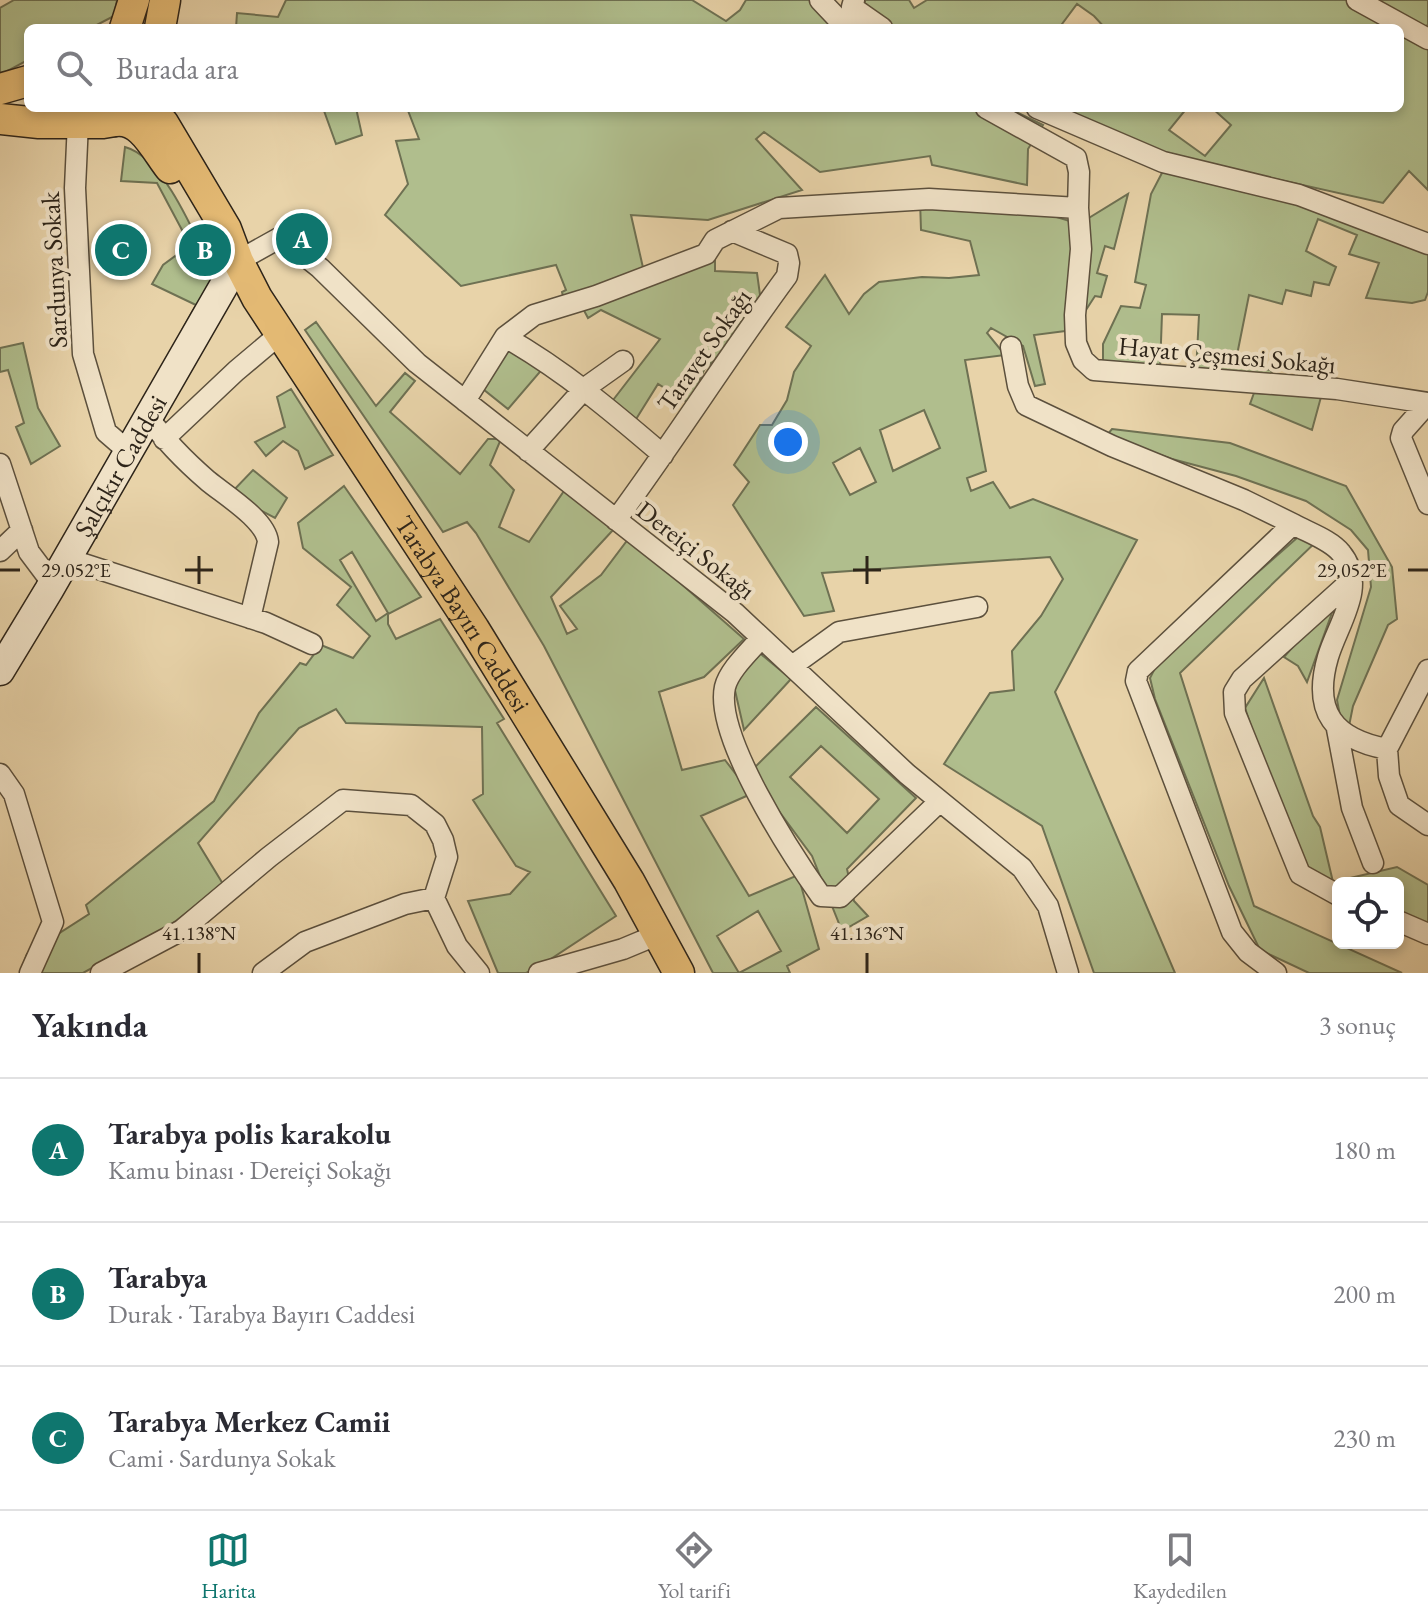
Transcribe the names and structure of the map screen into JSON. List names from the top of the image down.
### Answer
{
  "streets": {
    "main road": ["Şalçıkır Caddesi", "Tarabya Bayırı Caddesi"],
    "street": [
      "Sardunya Sokak",
      "Taravet Sokağı",
      "Hayat Çeşmesi Sokağı",
      "Dereiçi Sokağı"
    ]
  },
  "crossings": [
    ["Sardunya Sokak", "Şalçıkır Caddesi"],
    ["Sardunya Sokak", "Tarabya Bayırı Caddesi"],
    ["Taravet Sokağı", "Dereiçi Sokağı"],
    ["Şalçıkır Caddesi", "Dereiçi Sokağı"],
    ["Şalçıkır Caddesi", "Tarabya Bayırı Caddesi"],
    ["Dereiçi Sokağı", "Tarabya Bayırı Caddesi"]
  ],
  "page": {
    "search": "Burada ara",
    "pins": ["A", "B", "C"],
    "heading": ["Yakında", "3 sonuç"],
    "list": [
      {
        "mark": "A",
        "name": "Tarabya polis karakolu",
        "note": "Kamu binası · Dereiçi Sokağı",
        "value": "180 m"
      },
      {
        "mark": "B",
        "name": "Tarabya",
        "note": "Durak · Tarabya Bayırı Caddesi",
        "value": "200 m"
      },
      {
        "mark": "C",
        "name": "Tarabya Merkez Camii",
        "note": "Cami · Sardunya Sokak",
        "value": "230 m"
      }
    ],
    "nav": ["Harita", "Yol tarifi", "Kaydedilen"]
  },
  "coordinates": ["29.052°E", "41.138°N", "41.136°N"]
}
